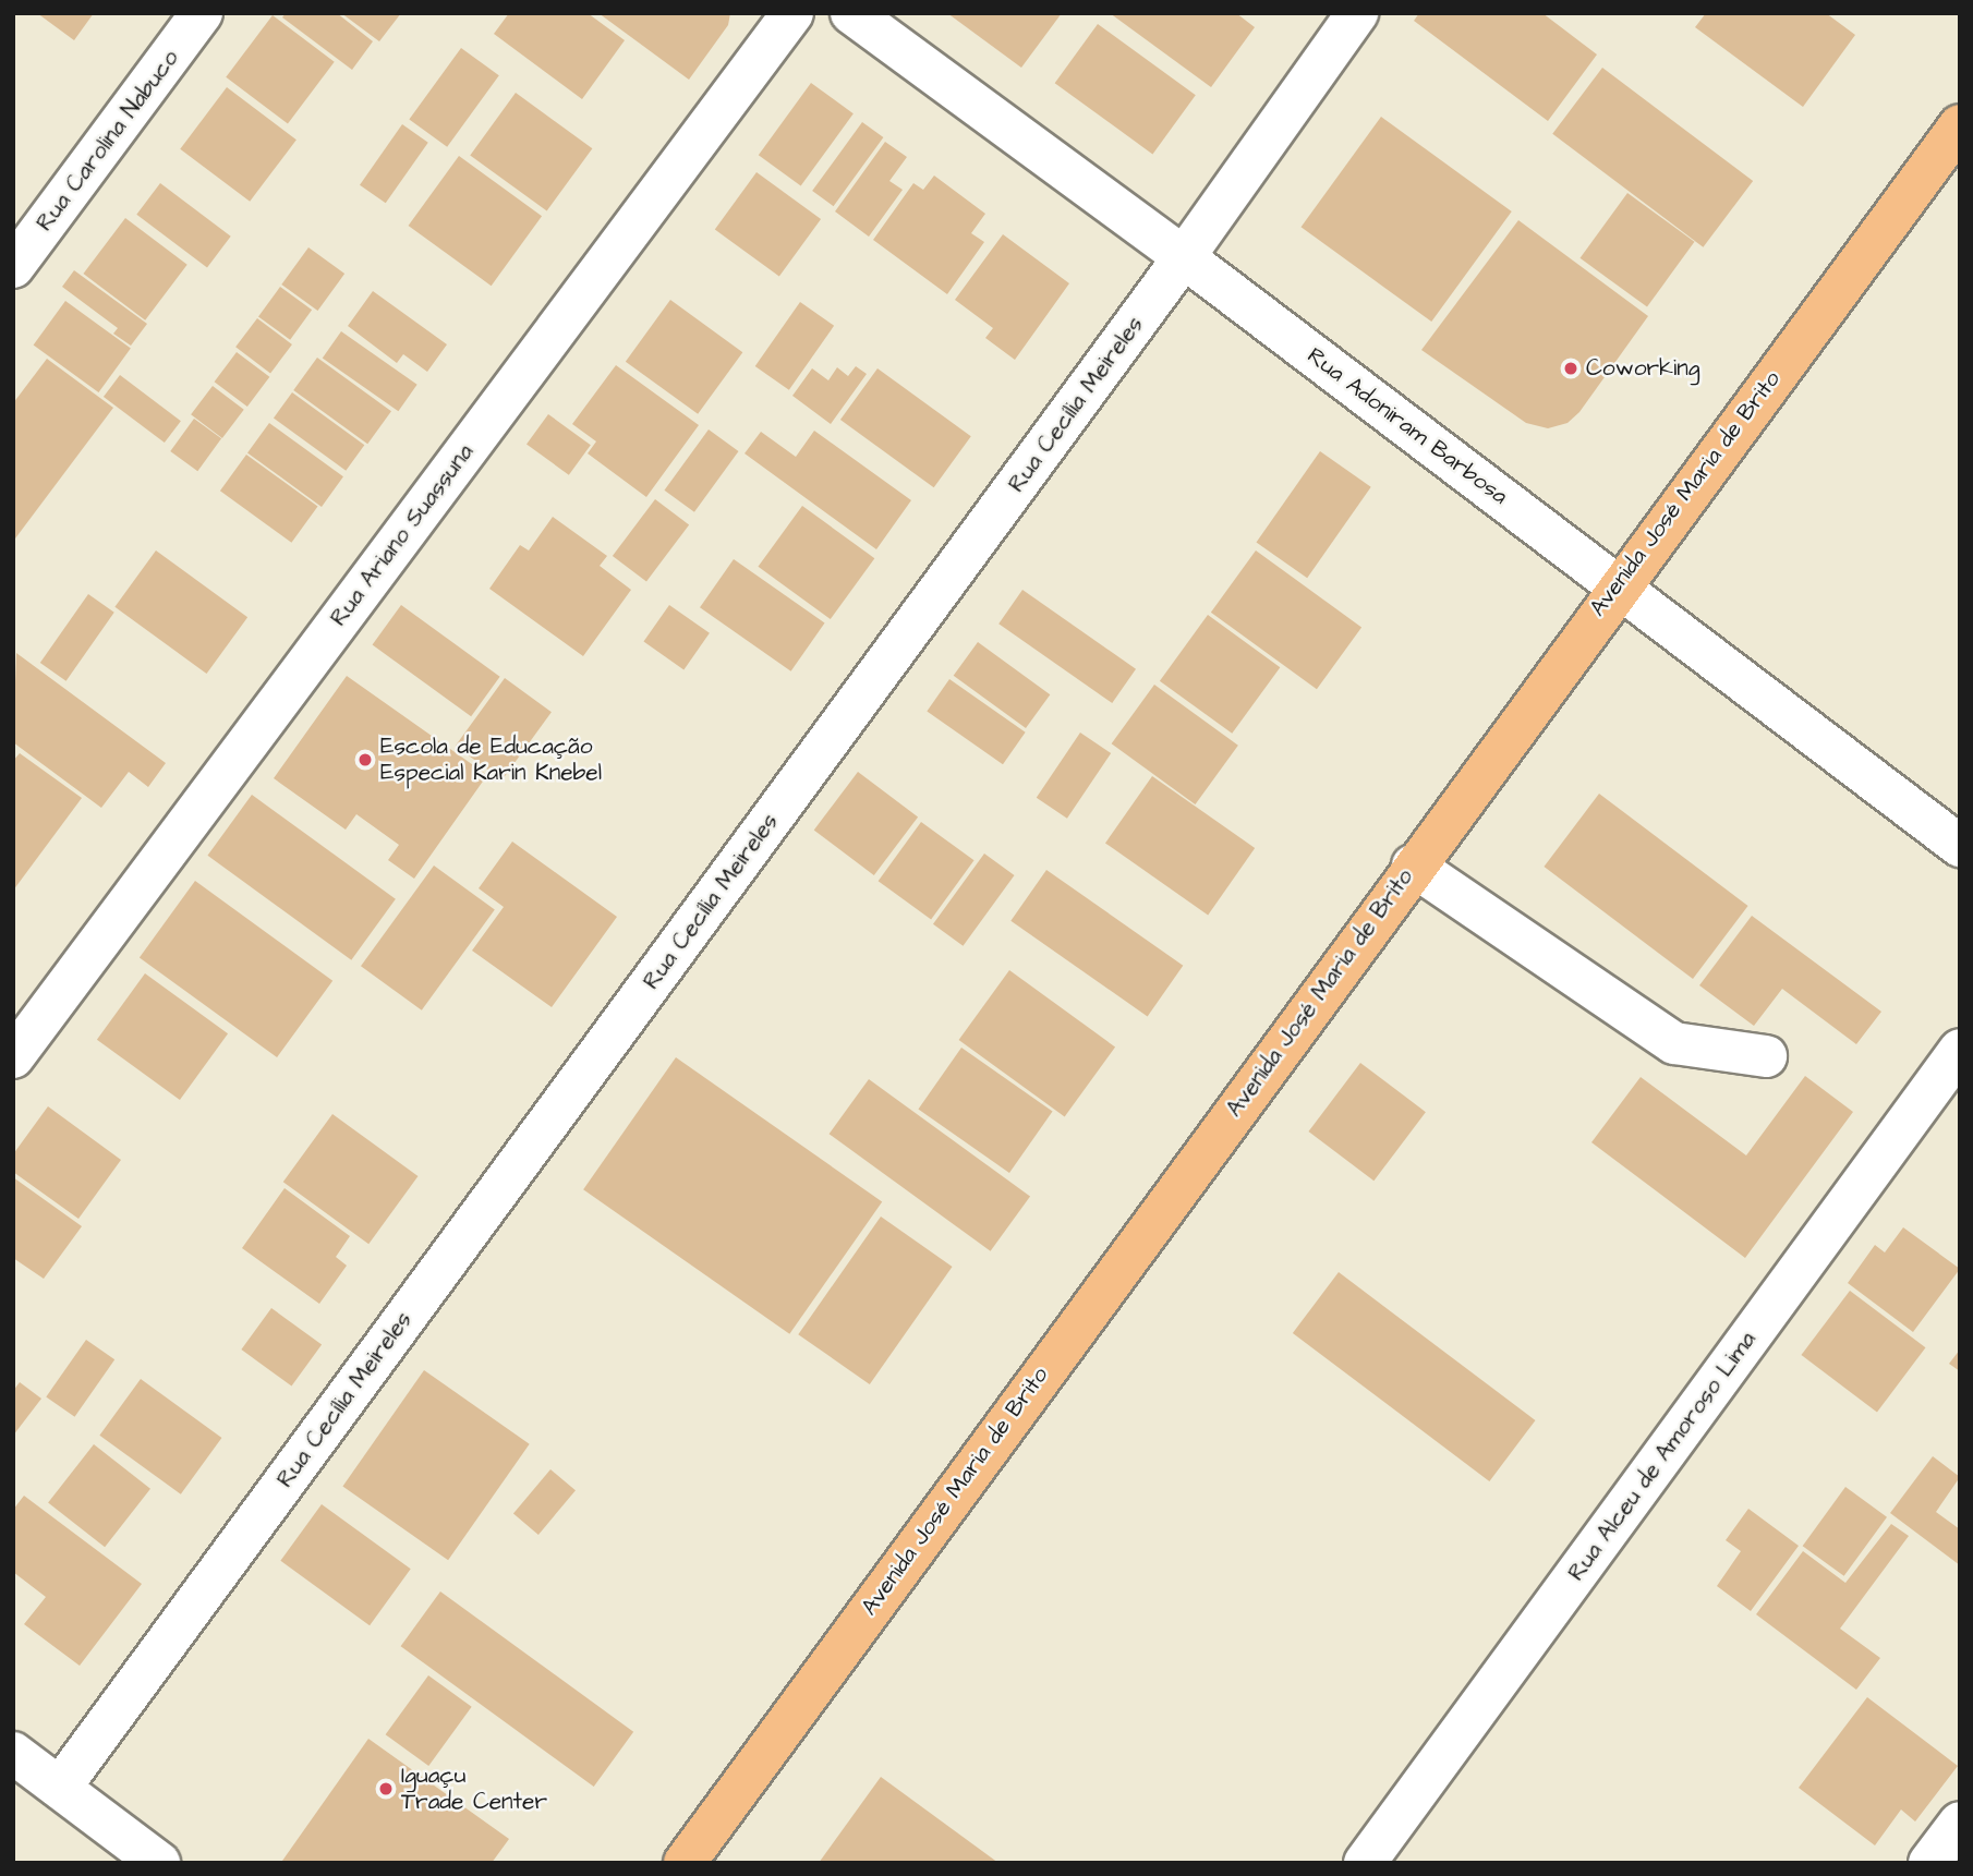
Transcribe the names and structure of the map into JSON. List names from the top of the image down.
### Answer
{
  "streets": {
    "main road": ["Avenida José Maria de Brito"],
    "street": [
      "Rua Carolina Nabuco",
      "Rua Cecília Meireles",
      "Rua Adoniram Barbosa",
      "Rua Ariano Suassuna",
      "Rua Alceu de Amoroso Lima"
    ]
  },
  "crossings": [
    ["Rua Cecília Meireles", "Rua Adoniram Barbosa"],
    ["Rua Adoniram Barbosa", "Avenida José Maria de Brito"]
  ],
  "places": ["Coworking", "Escola de Educação Especial Karin Knebel", "Iguaçu Trade Center"]
}
